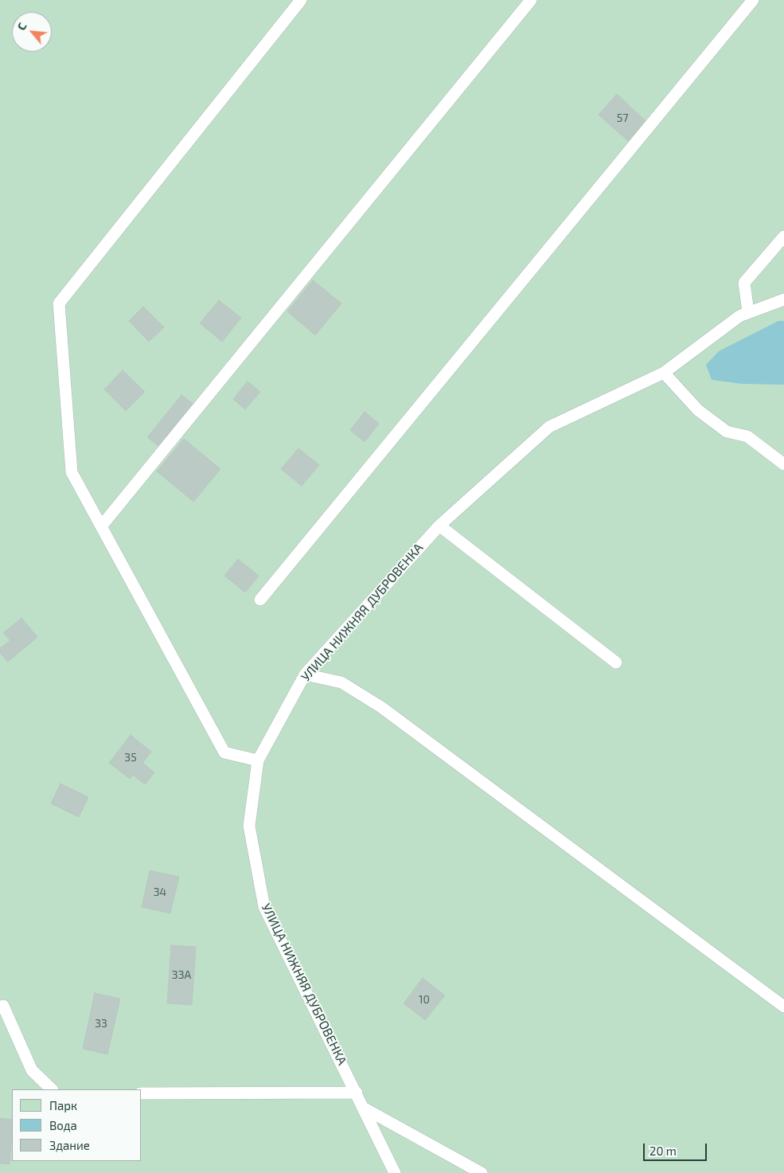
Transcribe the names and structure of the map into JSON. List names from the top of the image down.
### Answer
{
  "streets": {
    "lane": ["УЛИЦА НИЖНЯЯ ДУБРОВЕНКА"]
  },
  "house_numbers": [
    "57",
    "35",
    "34",
    "33А",
    "10",
    "33"
  ],
  "legend": ["Парк", "Вода", "Здание"],
  "scale_bar": "20 m",
  "north": "top left"
}
